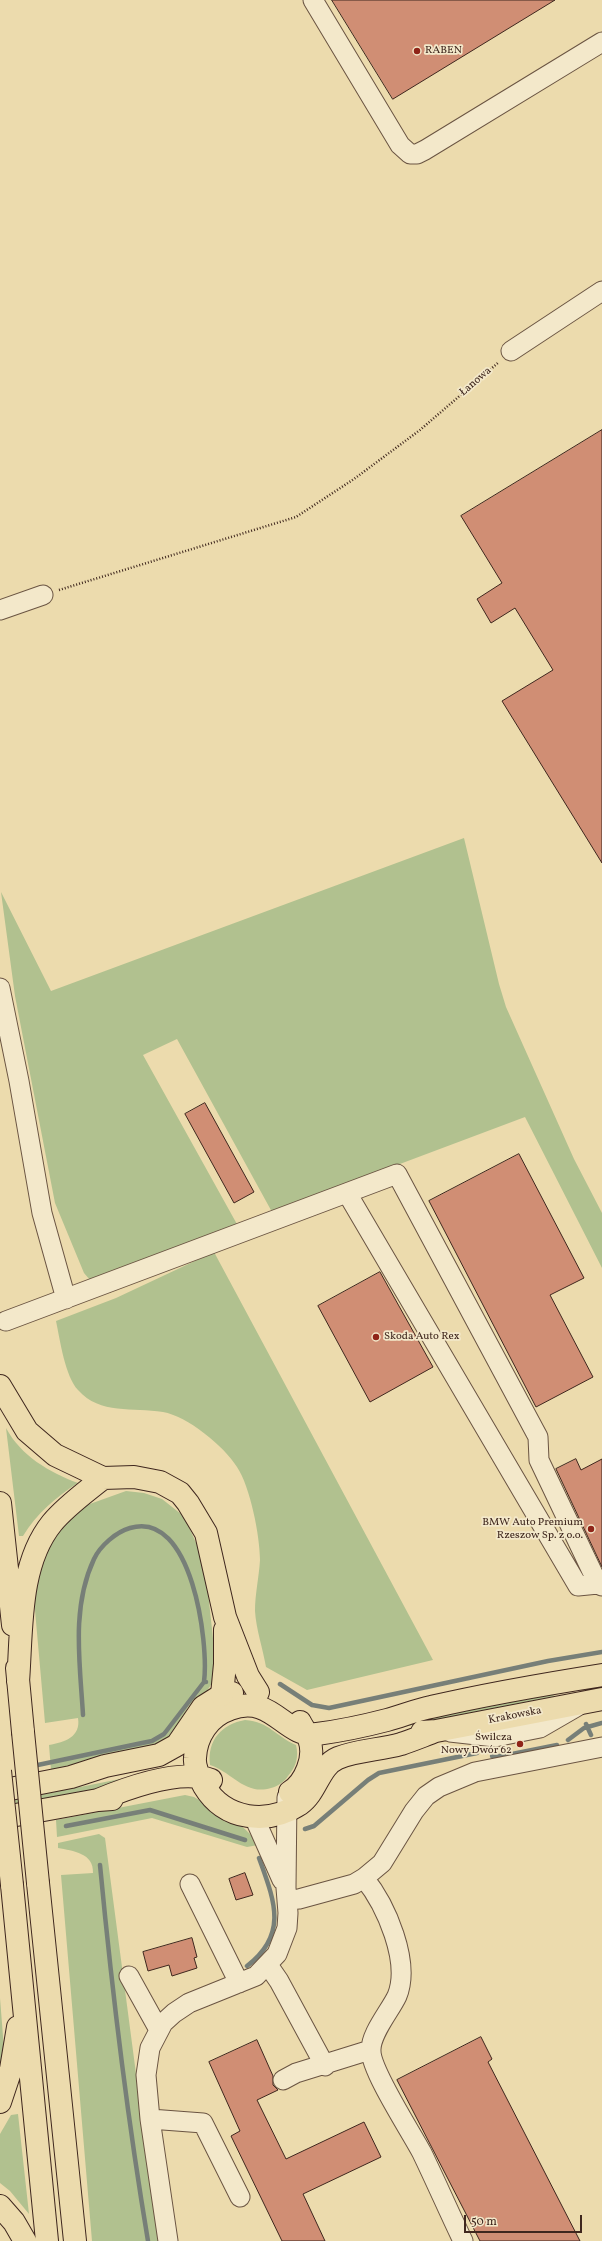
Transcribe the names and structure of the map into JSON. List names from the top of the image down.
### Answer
{
  "streets": {
    "main road": ["Krakowska"],
    "path": ["Łanowa"]
  },
  "places": [
    "RABEN",
    "Skoda Auto Rex",
    "BMW Auto Premium Rzeszow Sp. z o.o.",
    "Świlcza Nowy Dwór 62"
  ],
  "scale_bar": "50 m"
}
